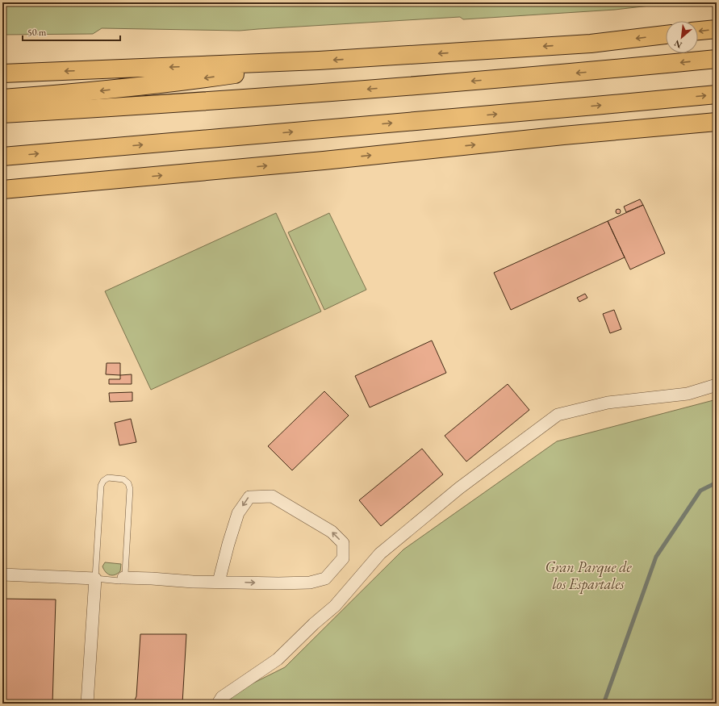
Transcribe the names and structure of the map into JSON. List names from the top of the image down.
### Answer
{
  "parks": ["Gran Parque de los Espartales"],
  "scale_bar": "50 m",
  "north": "bottom left"
}
